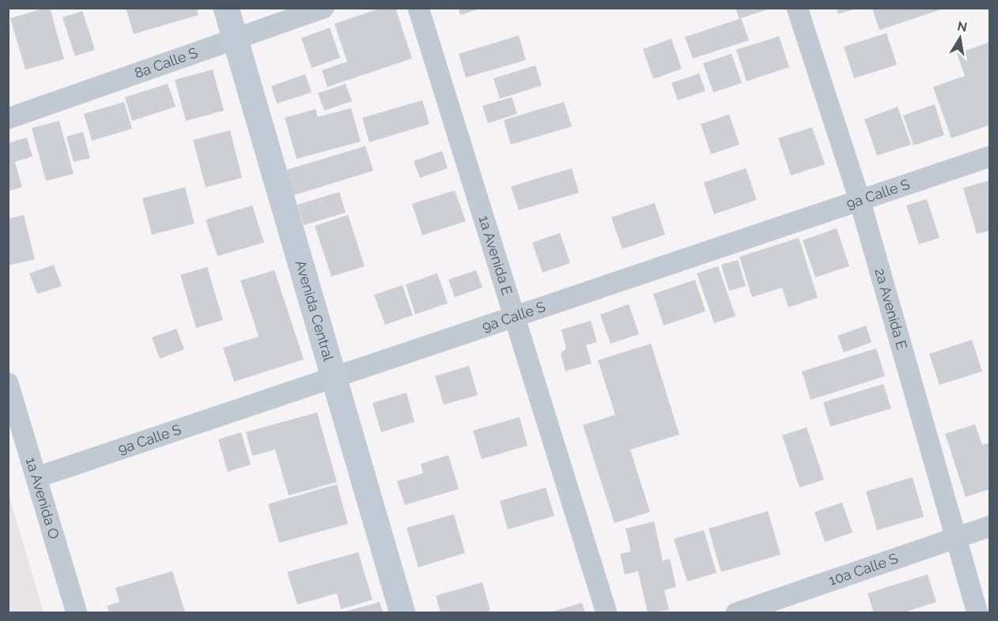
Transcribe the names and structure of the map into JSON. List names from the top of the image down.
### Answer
{
  "streets": {
    "street": [
      "8a Calle S",
      "9a Calle S",
      "1a Avenida E",
      "2a Avenida E",
      "Avenida Central",
      "1a Avenida O",
      "10a Calle S"
    ]
  },
  "crossings": [
    ["8a Calle S", "Avenida Central"],
    ["9a Calle S", "1a Avenida E"],
    ["9a Calle S", "2a Avenida E"],
    ["9a Calle S", "Avenida Central"],
    ["9a Calle S", "1a Avenida O"],
    ["2a Avenida E", "10a Calle S"]
  ],
  "north": "top"
}
